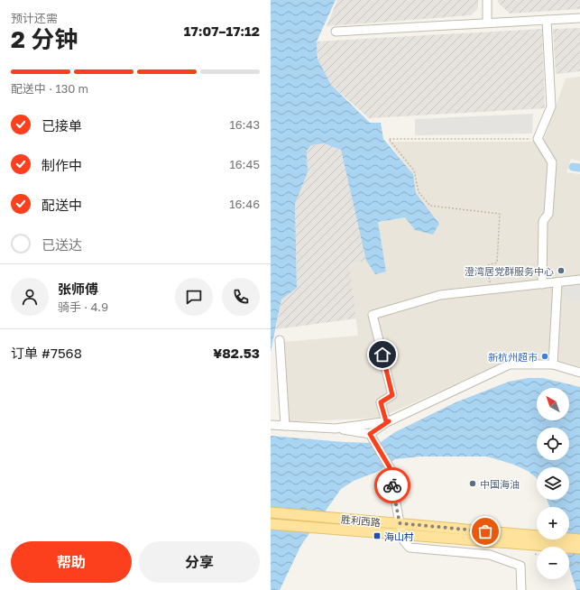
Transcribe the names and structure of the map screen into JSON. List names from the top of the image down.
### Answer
{
  "streets": {
    "main road": ["胜利西路"]
  },
  "places": {
    "other": ["澄湾居党群服务中心", "新杭州超市", "中国海油"],
    "transit": ["海山村"]
  },
  "north": "top left",
  "page": {
    "heading": ["2 分钟", "预计还需", "17:07–17:12"],
    "panel": [
      "张师傅",
      "骑手 · 4.9",
      "订单 #7568",
      "¥82.53"
    ],
    "bar": "配送中 · 130 m",
    "list": [
      ["已接单", "16:43"],
      ["制作中", "16:45"],
      ["配送中", "16:46"],
      "已送达"
    ],
    "map_buttons": ["+", "−"],
    "buttons": ["帮助", "分享"]
  }
}
